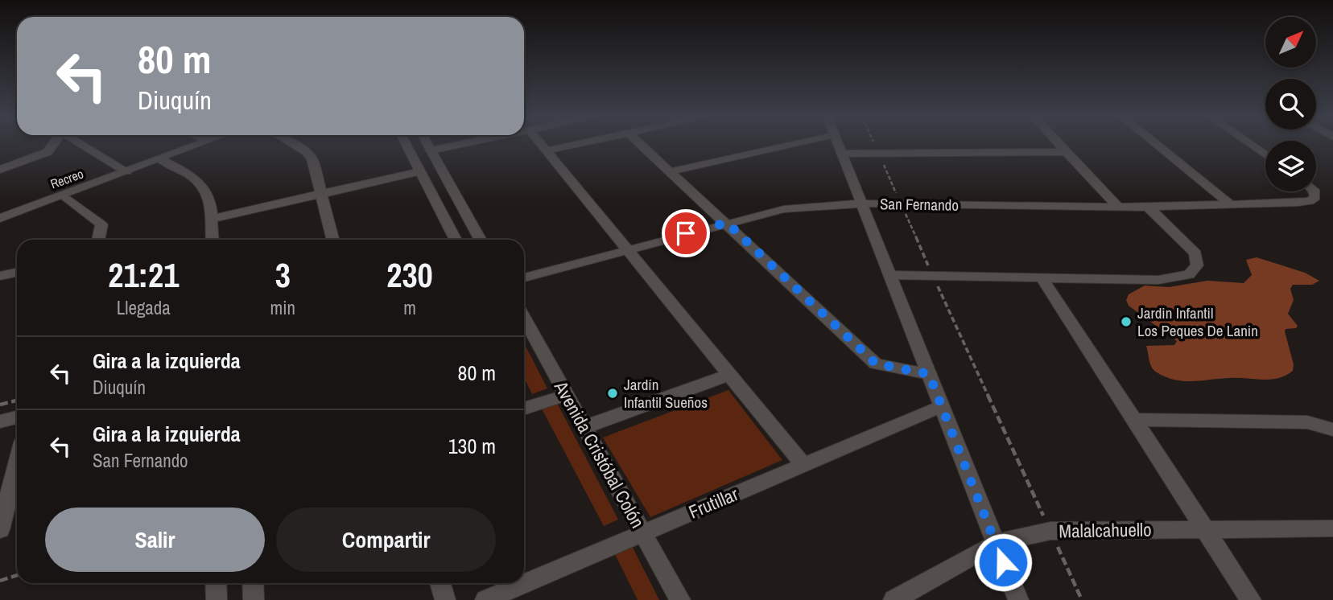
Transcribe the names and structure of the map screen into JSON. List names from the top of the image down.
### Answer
{
  "streets": {
    "street": [
      "Recreo",
      "San Fernando",
      "Avenida Cristóbal Colón",
      "Frutillar",
      "Malalcahuello"
    ]
  },
  "crossings": [
    ["Avenida Cristóbal Colón", "Frutillar"]
  ],
  "places": ["Jardin Infantil Los Peques De Lanin", "Jardín Infantil Sueños"],
  "north": "top right",
  "page": {
    "turn": ["80 m", "Diuquín"],
    "eta": [
      "21:21",
      "Llegada",
      "3",
      "min",
      "230",
      "m"
    ],
    "list": [
      {
        "name": "Gira a la izquierda",
        "note": "Diuquín",
        "value": "80 m"
      },
      {
        "name": "Gira a la izquierda",
        "note": "San Fernando",
        "value": "130 m"
      }
    ],
    "buttons": ["Salir", "Compartir"]
  }
}
